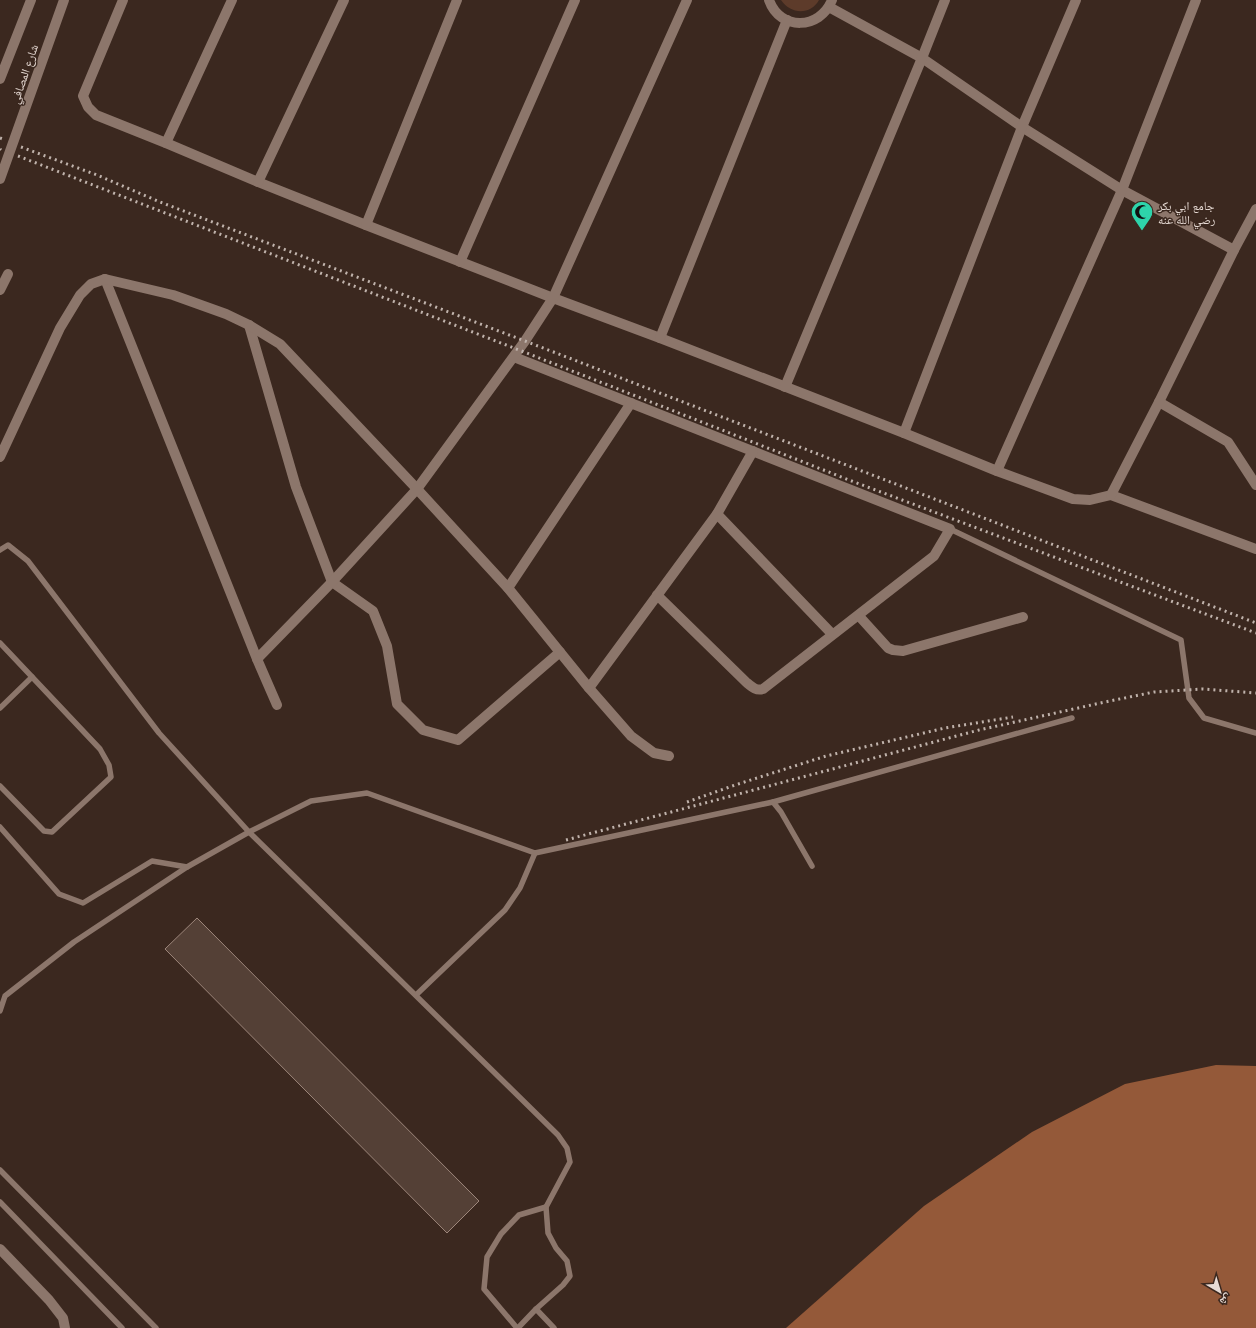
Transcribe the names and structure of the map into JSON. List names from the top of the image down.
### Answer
{
  "streets": {
    "street": ["شارع المصافي"]
  },
  "places": {
    "mosque": ["جامع ابي بكر رضي الله عنه"]
  },
  "north": "bottom right"
}
